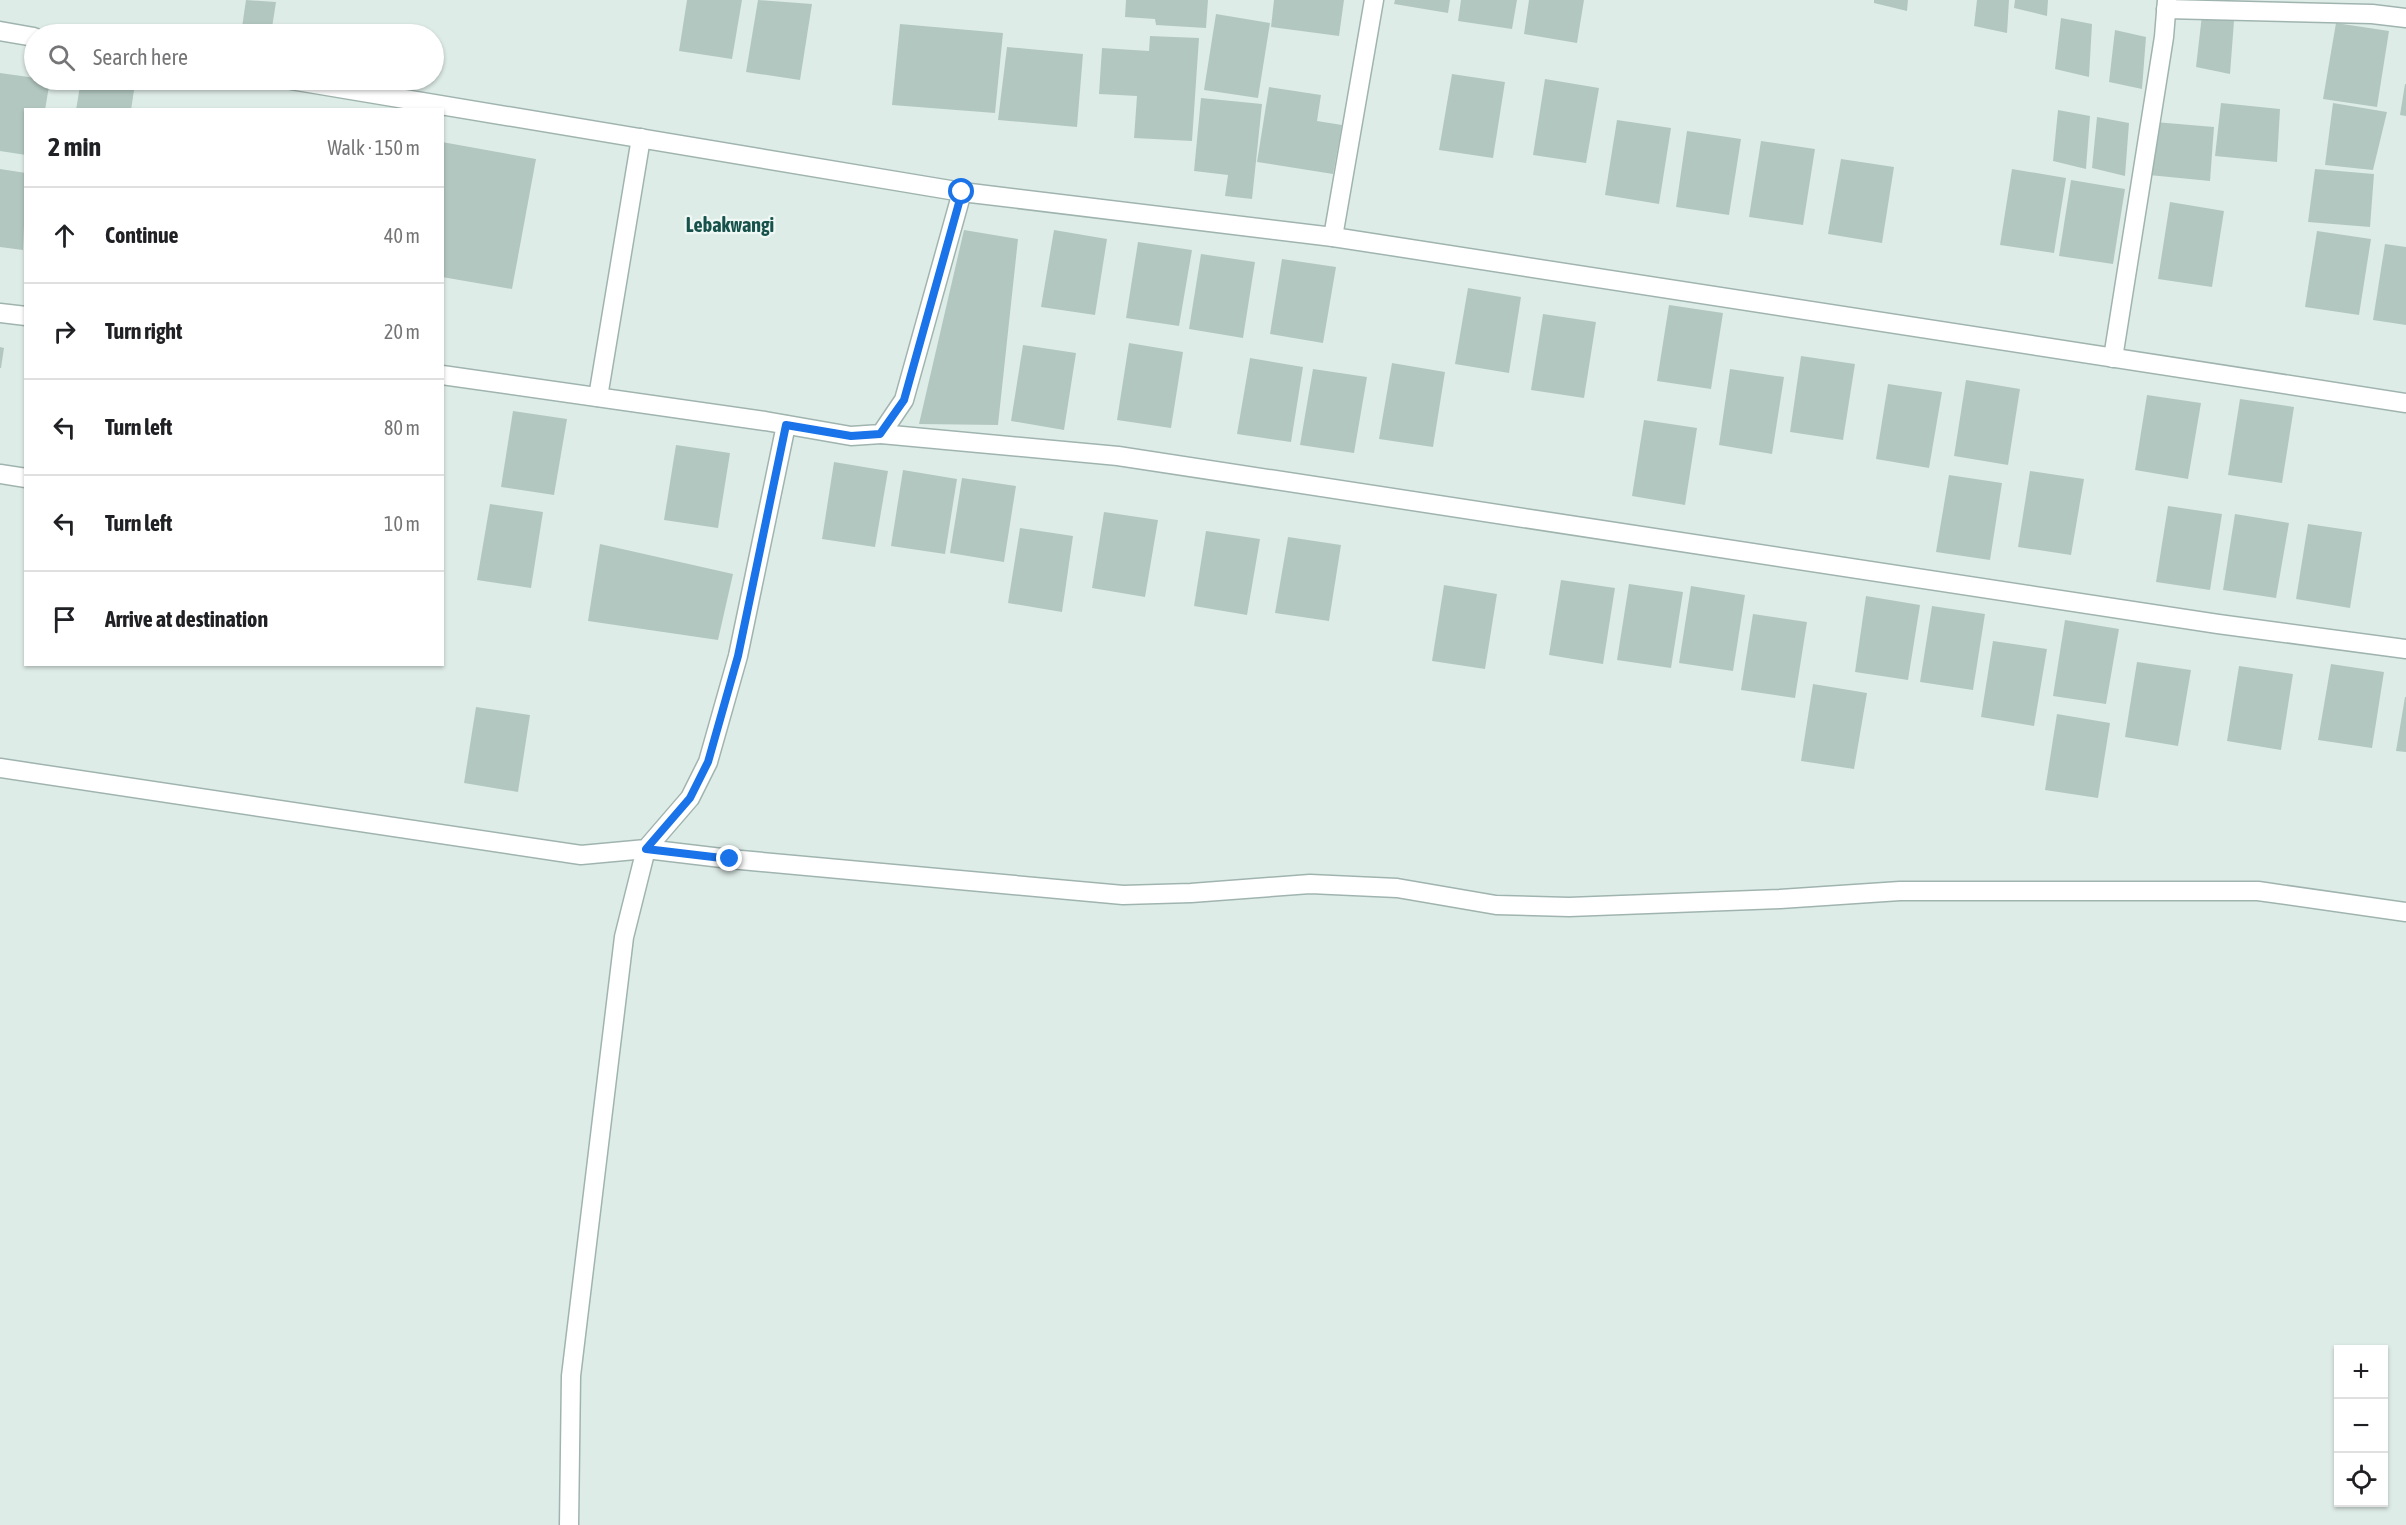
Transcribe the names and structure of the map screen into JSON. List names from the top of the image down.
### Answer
{
  "districts": ["Lebakwangi"],
  "page": {
    "search": "Search here",
    "heading": ["2 min", "Walk · 150 m"],
    "list": [
      ["Continue", "40 m"],
      ["Turn right", "20 m"],
      ["Turn left", "80 m"],
      ["Turn left", "10 m"],
      "Arrive at destination"
    ],
    "map_buttons": ["+", "−"]
  }
}
